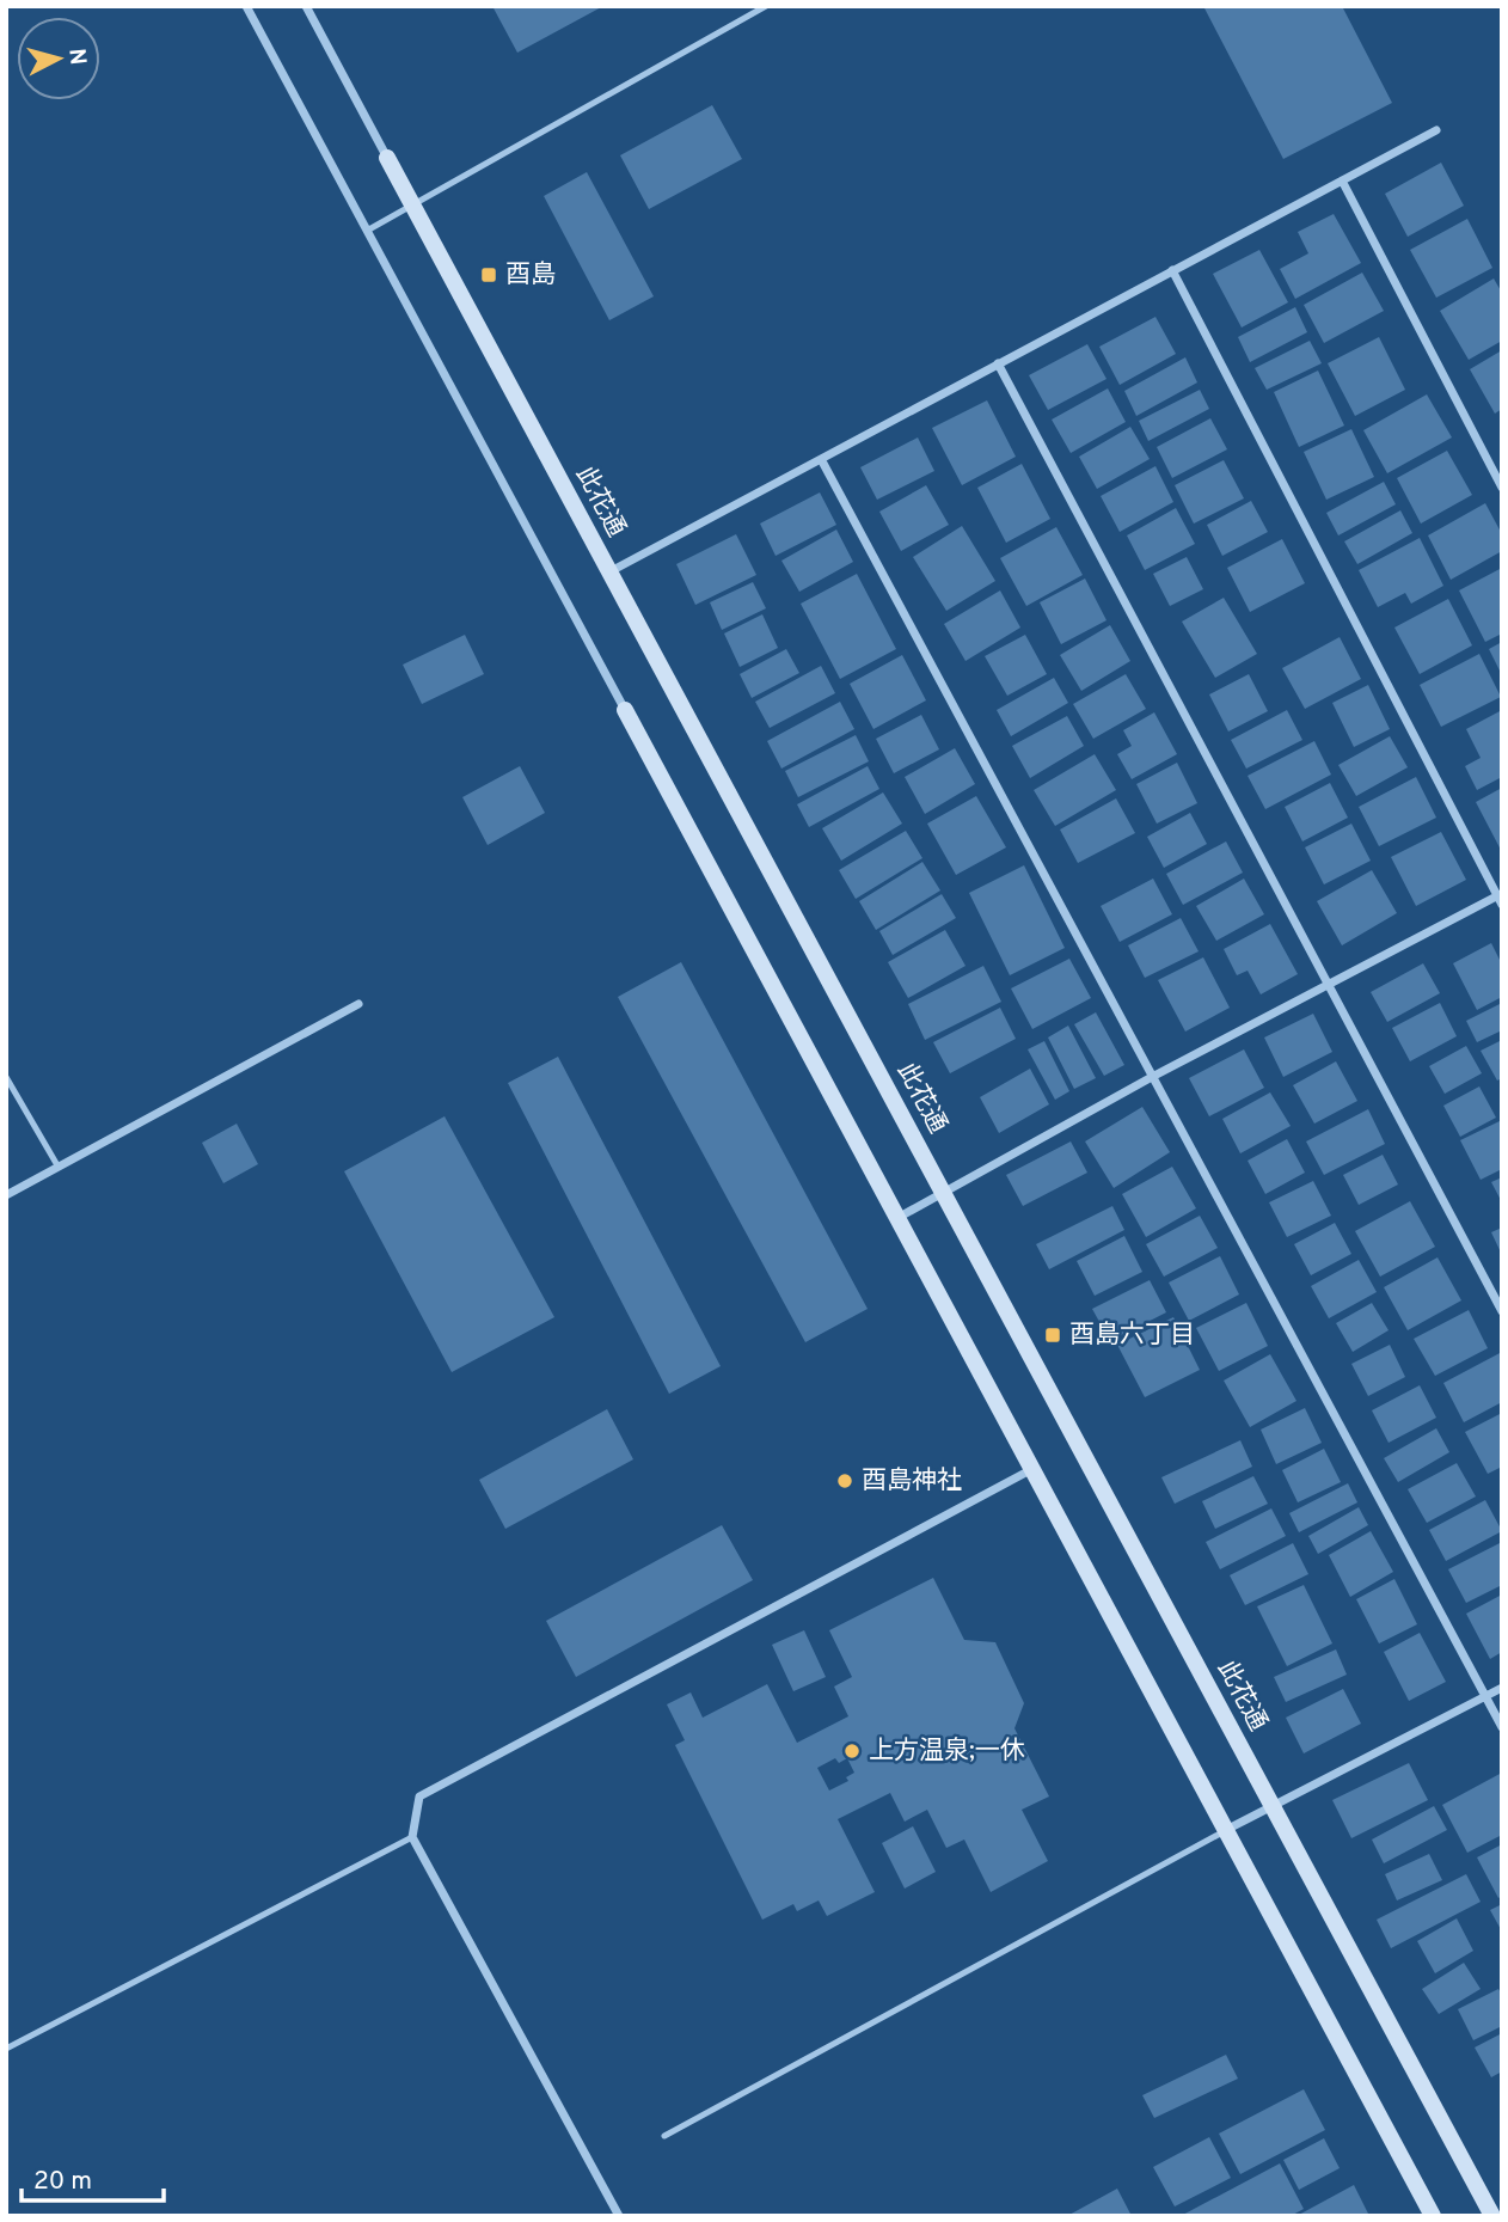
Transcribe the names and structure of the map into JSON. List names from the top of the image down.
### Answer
{
  "streets": {
    "street": ["此花通"]
  },
  "places": {
    "transit": ["酉島", "酉島六丁目"],
    "other": ["酉島神社", "上方温泉;一休"]
  },
  "scale_bar": "20 m",
  "north": "right"
}
